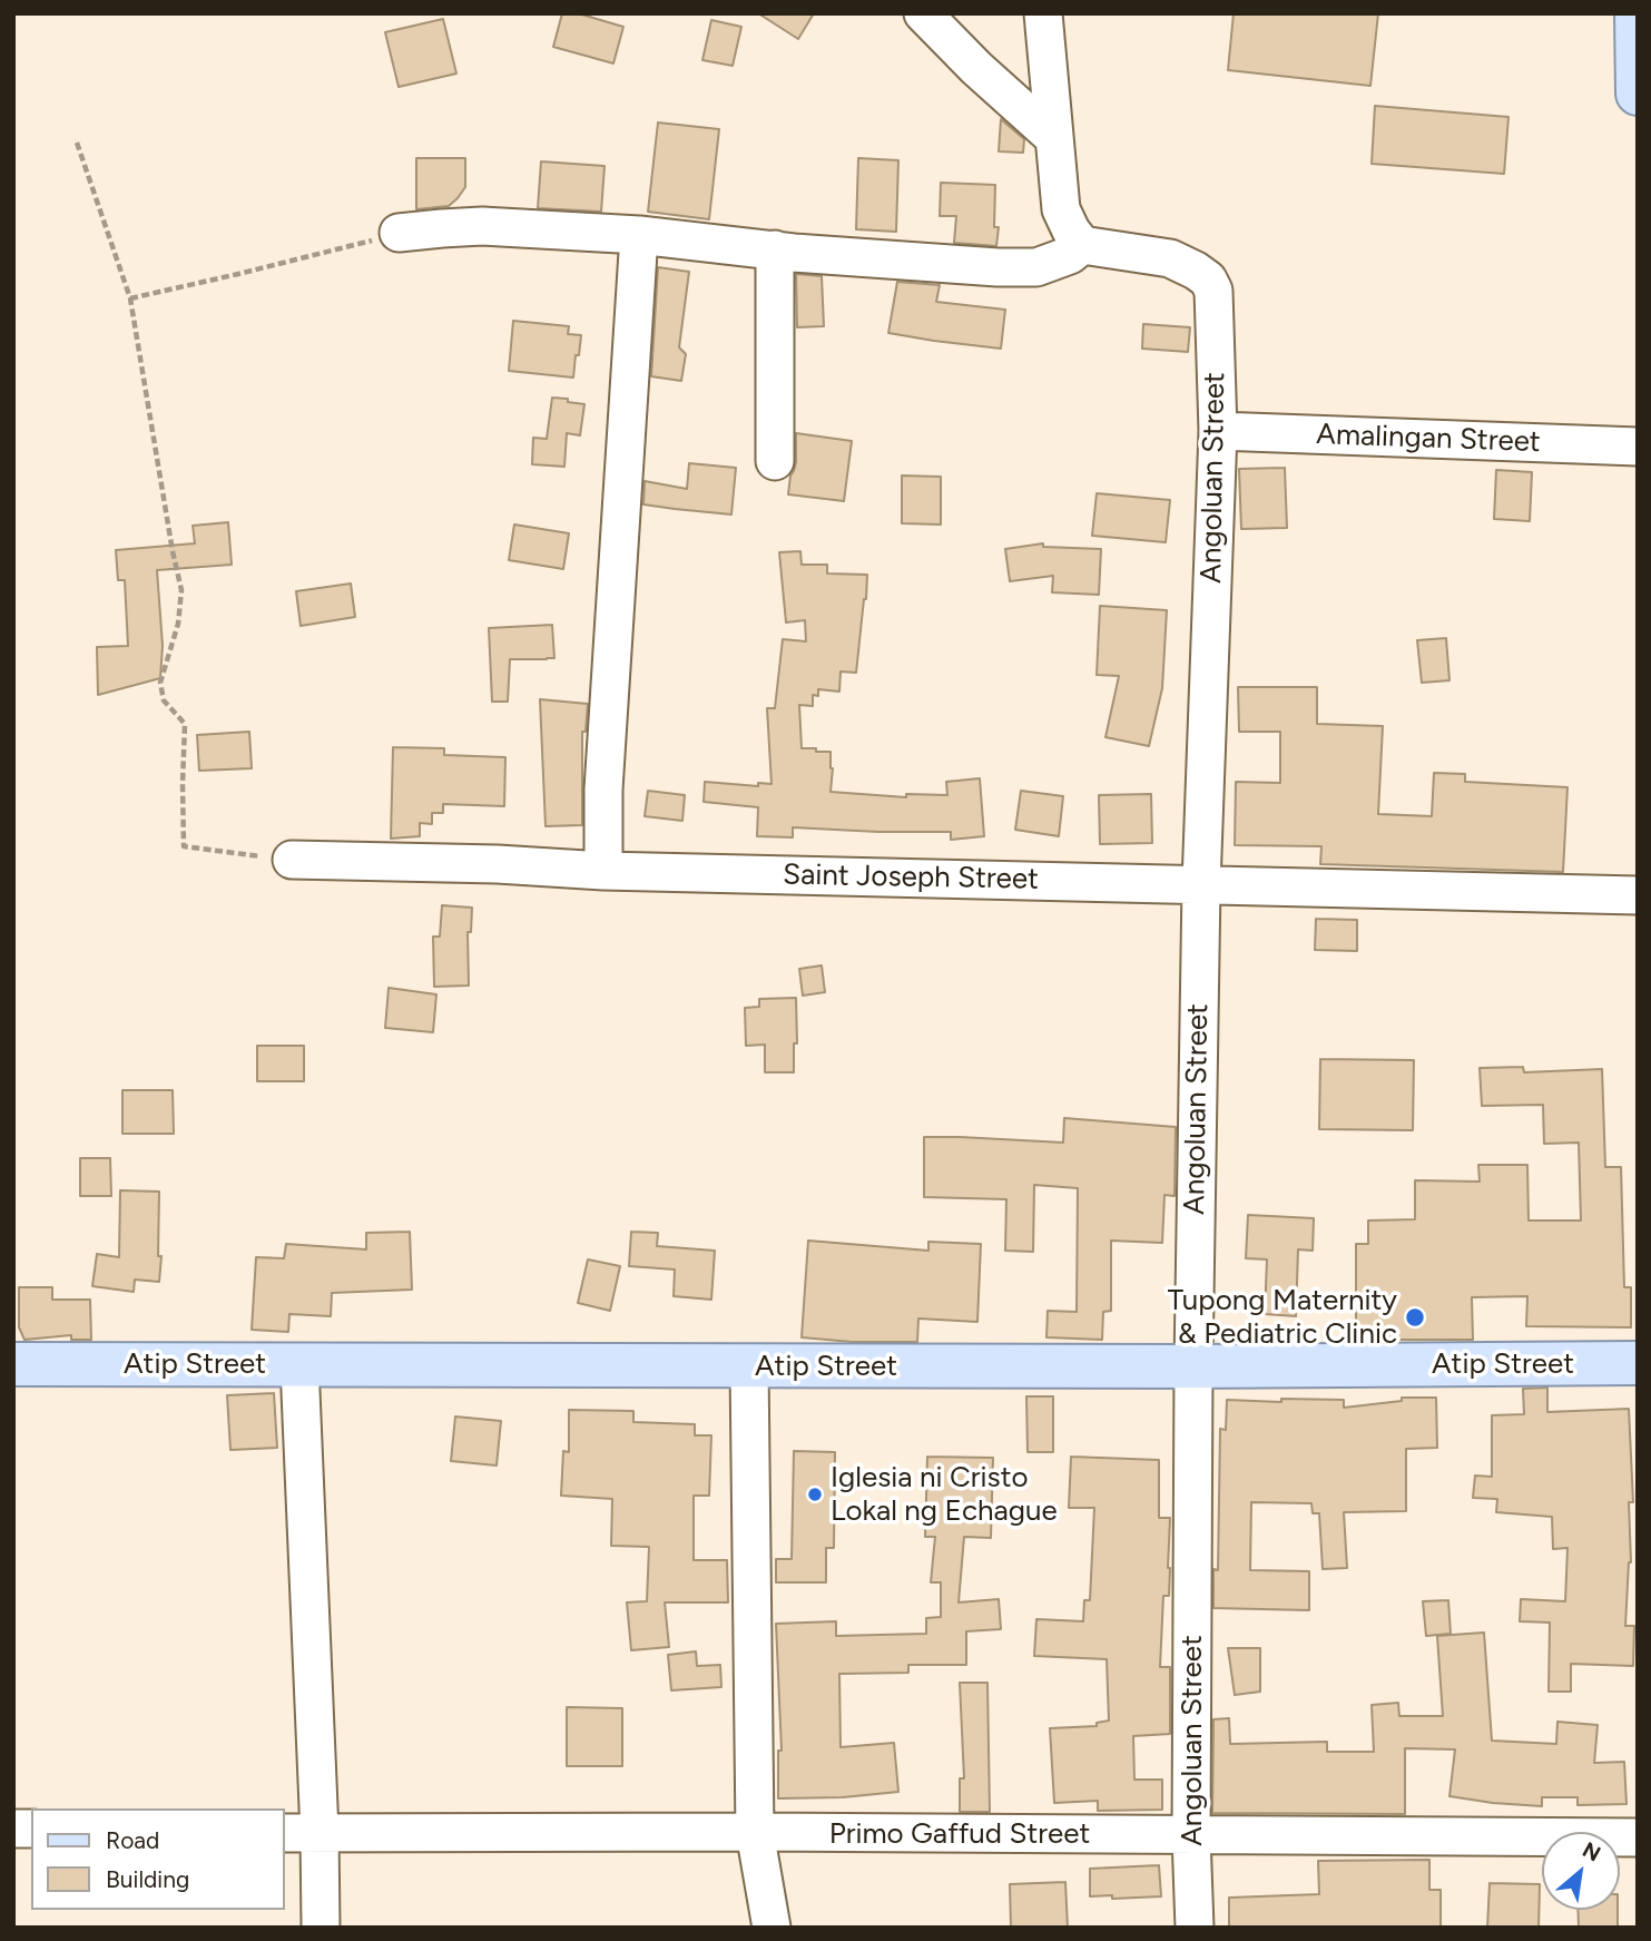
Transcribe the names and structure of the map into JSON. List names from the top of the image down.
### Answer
{
  "streets": {
    "main road": ["Atip Street"],
    "street": [
      "Amalingan Street",
      "Angoluan Street",
      "Saint Joseph Street",
      "Primo Gaffud Street"
    ]
  },
  "crossings": [
    ["Amalingan Street", "Angoluan Street"],
    ["Angoluan Street", "Saint Joseph Street"],
    ["Angoluan Street", "Atip Street"],
    ["Angoluan Street", "Primo Gaffud Street"]
  ],
  "places": ["Tupong Maternity & Pediatric Clinic", "Iglesia ni Cristo Lokal ng Echague"],
  "legend": ["Road", "Building"],
  "north": "top right"
}
